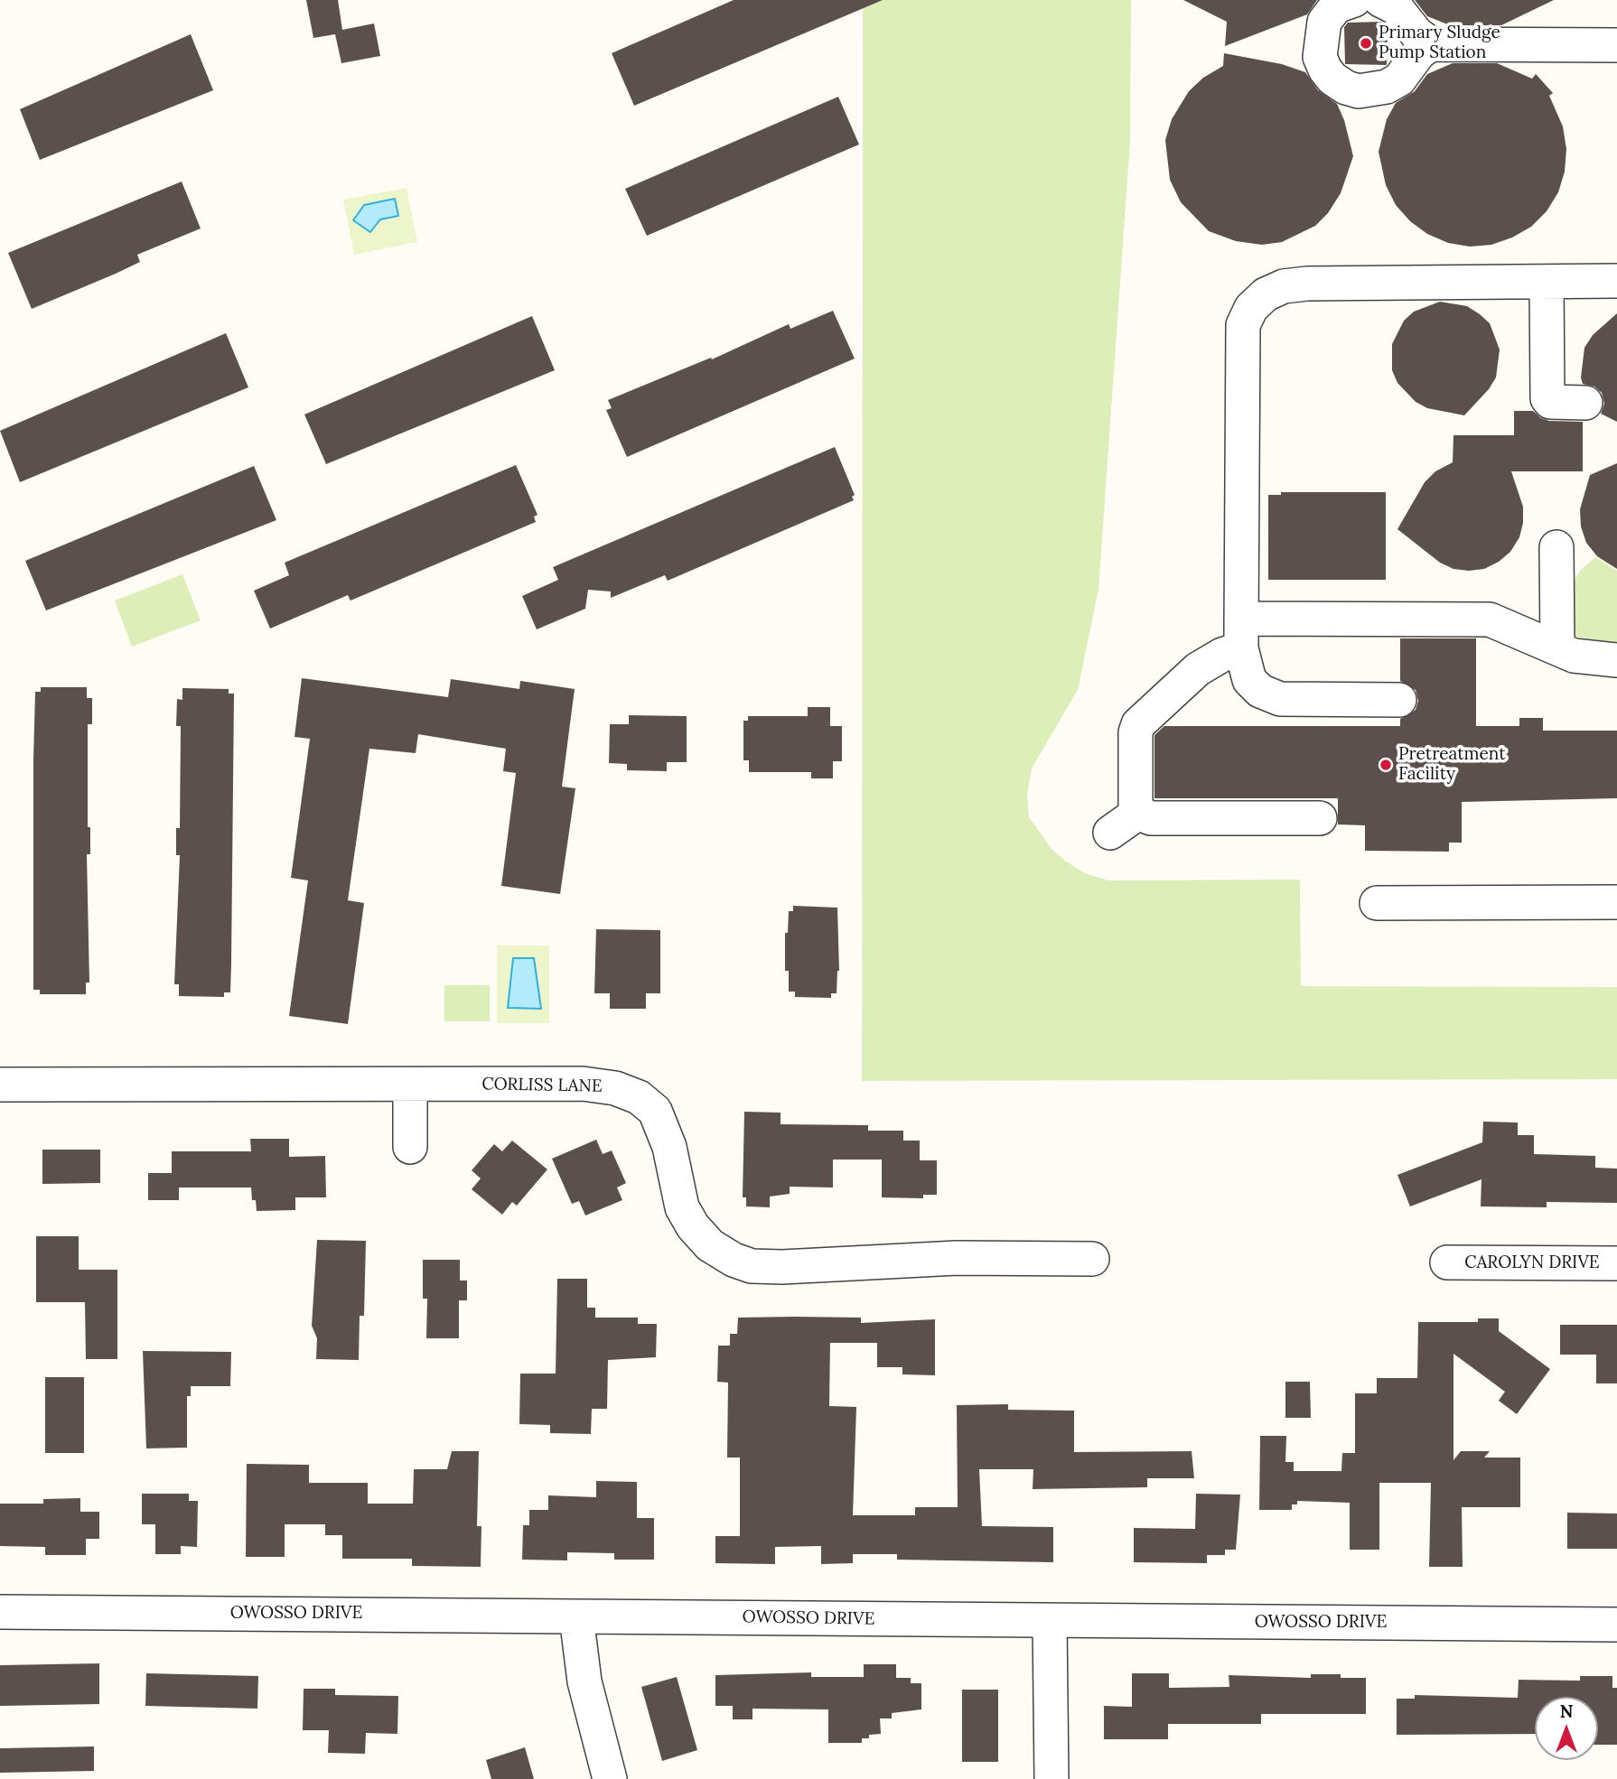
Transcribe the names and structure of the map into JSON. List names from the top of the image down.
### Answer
{
  "streets": {
    "street": ["CORLISS LANE", "CAROLYN DRIVE", "OWOSSO DRIVE"]
  },
  "places": ["Primary Sludge Pump Station", "Pretreatment Facility"],
  "north": "top"
}
